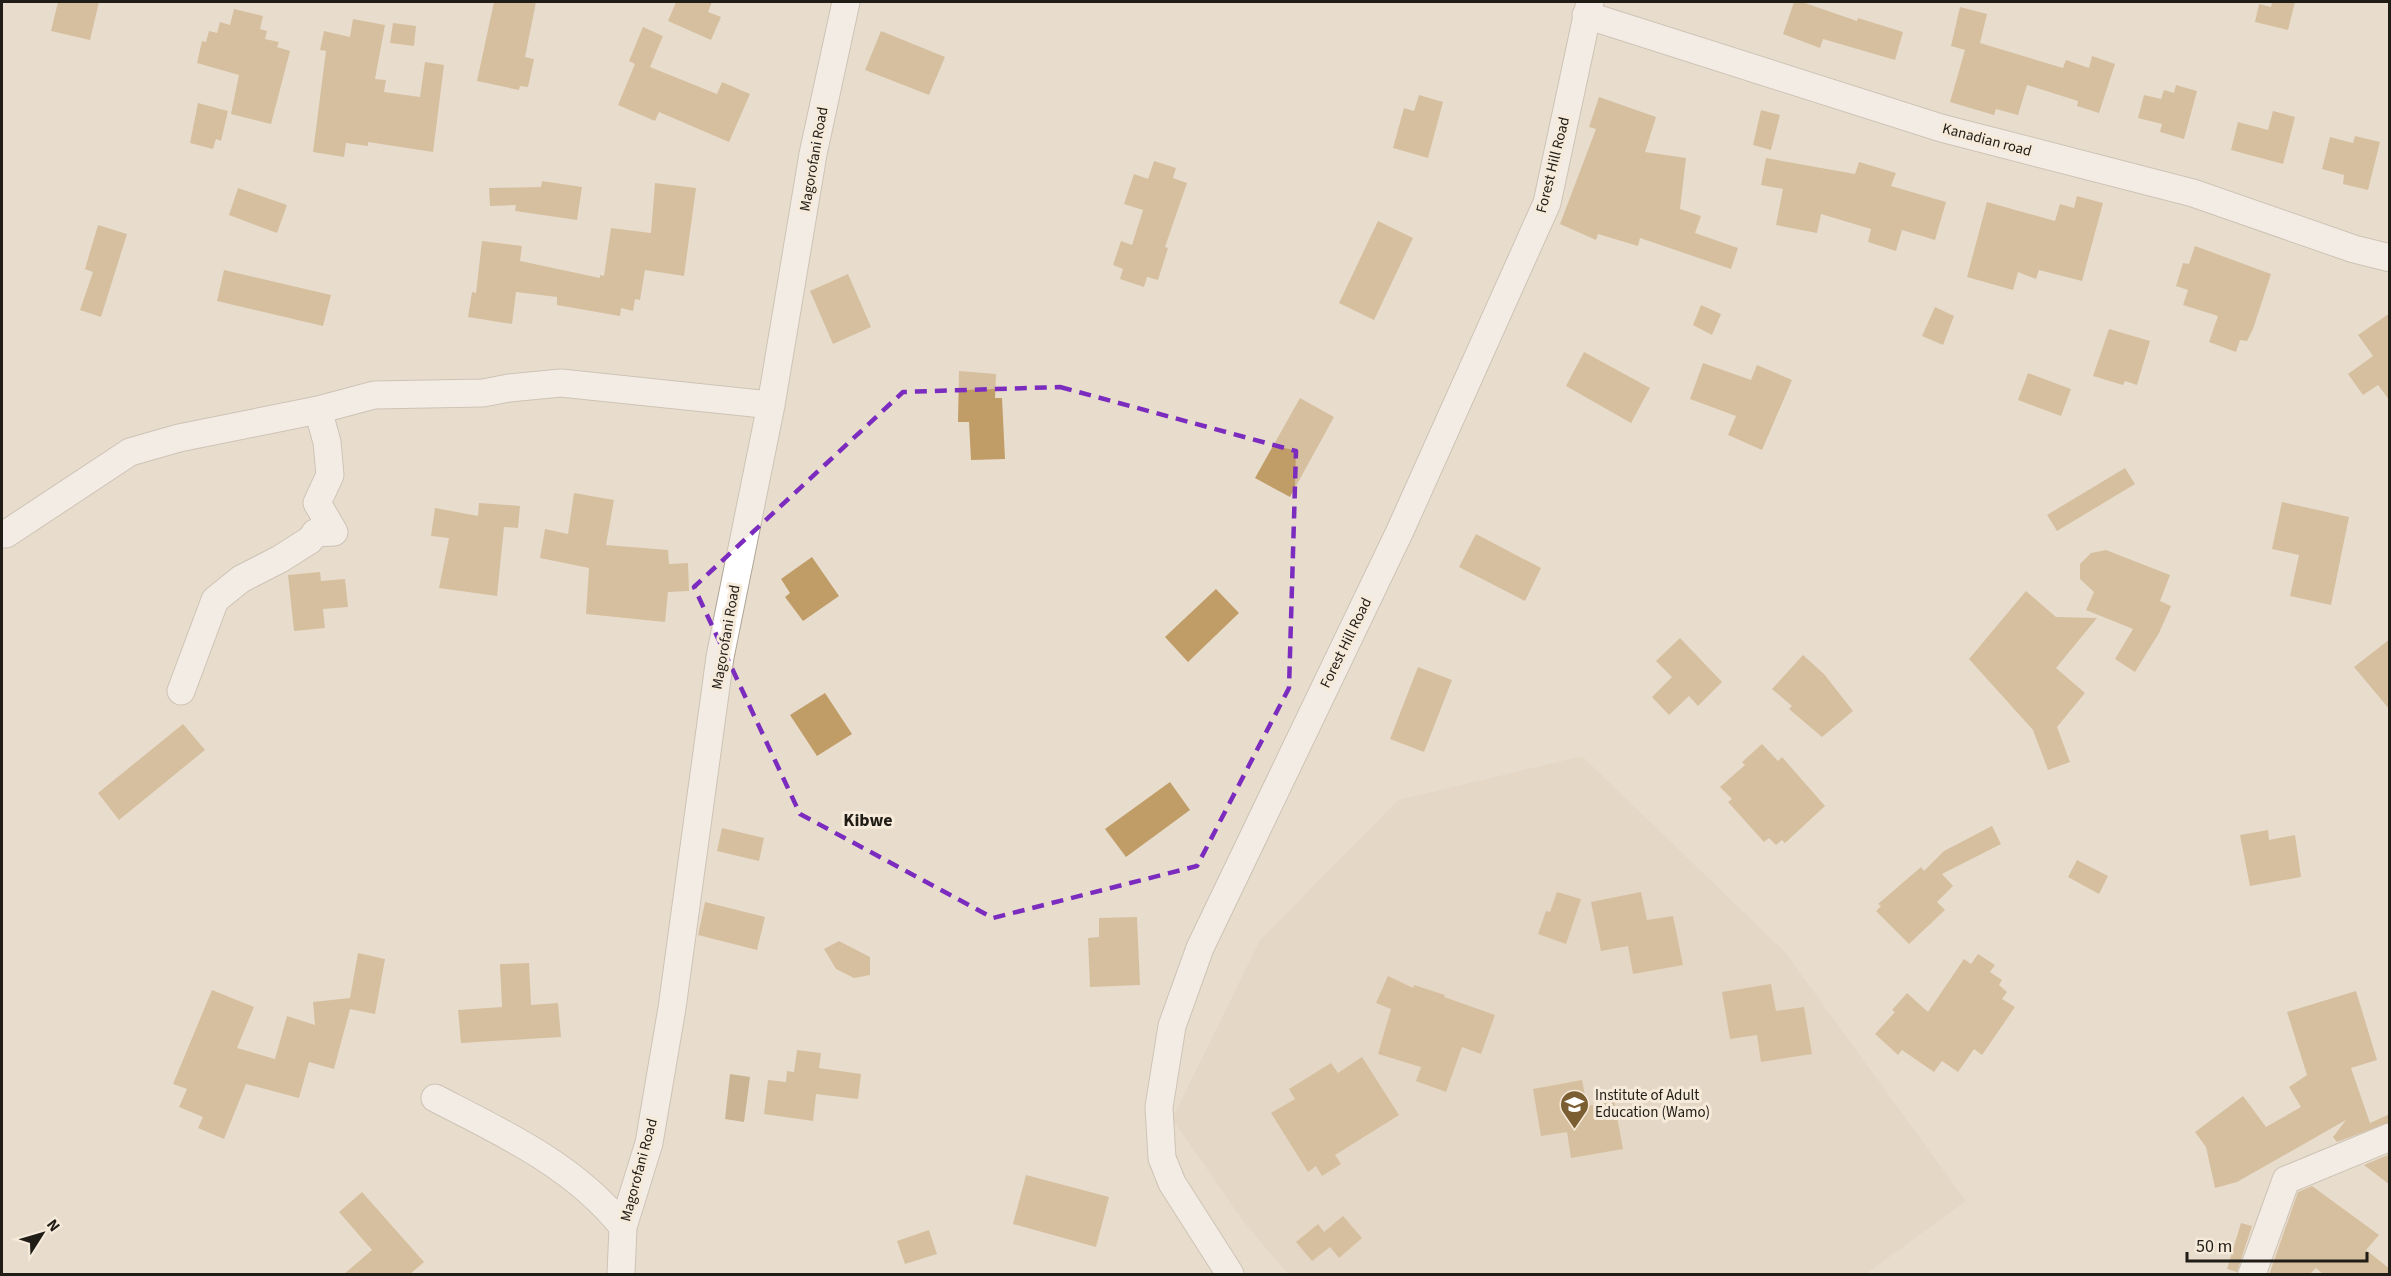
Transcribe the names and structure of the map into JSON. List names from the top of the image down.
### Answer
{
  "streets": {
    "street": ["Kanadian road", "Magorofani Road", "Forest Hill Road"]
  },
  "crossings": [
    ["Kanadian road", "Forest Hill Road"]
  ],
  "districts": ["Kibwe"],
  "places": {
    "school or university": ["Institute of Adult Education (Wamo)"]
  },
  "scale_bar": "50 m",
  "north": "top right"
}
